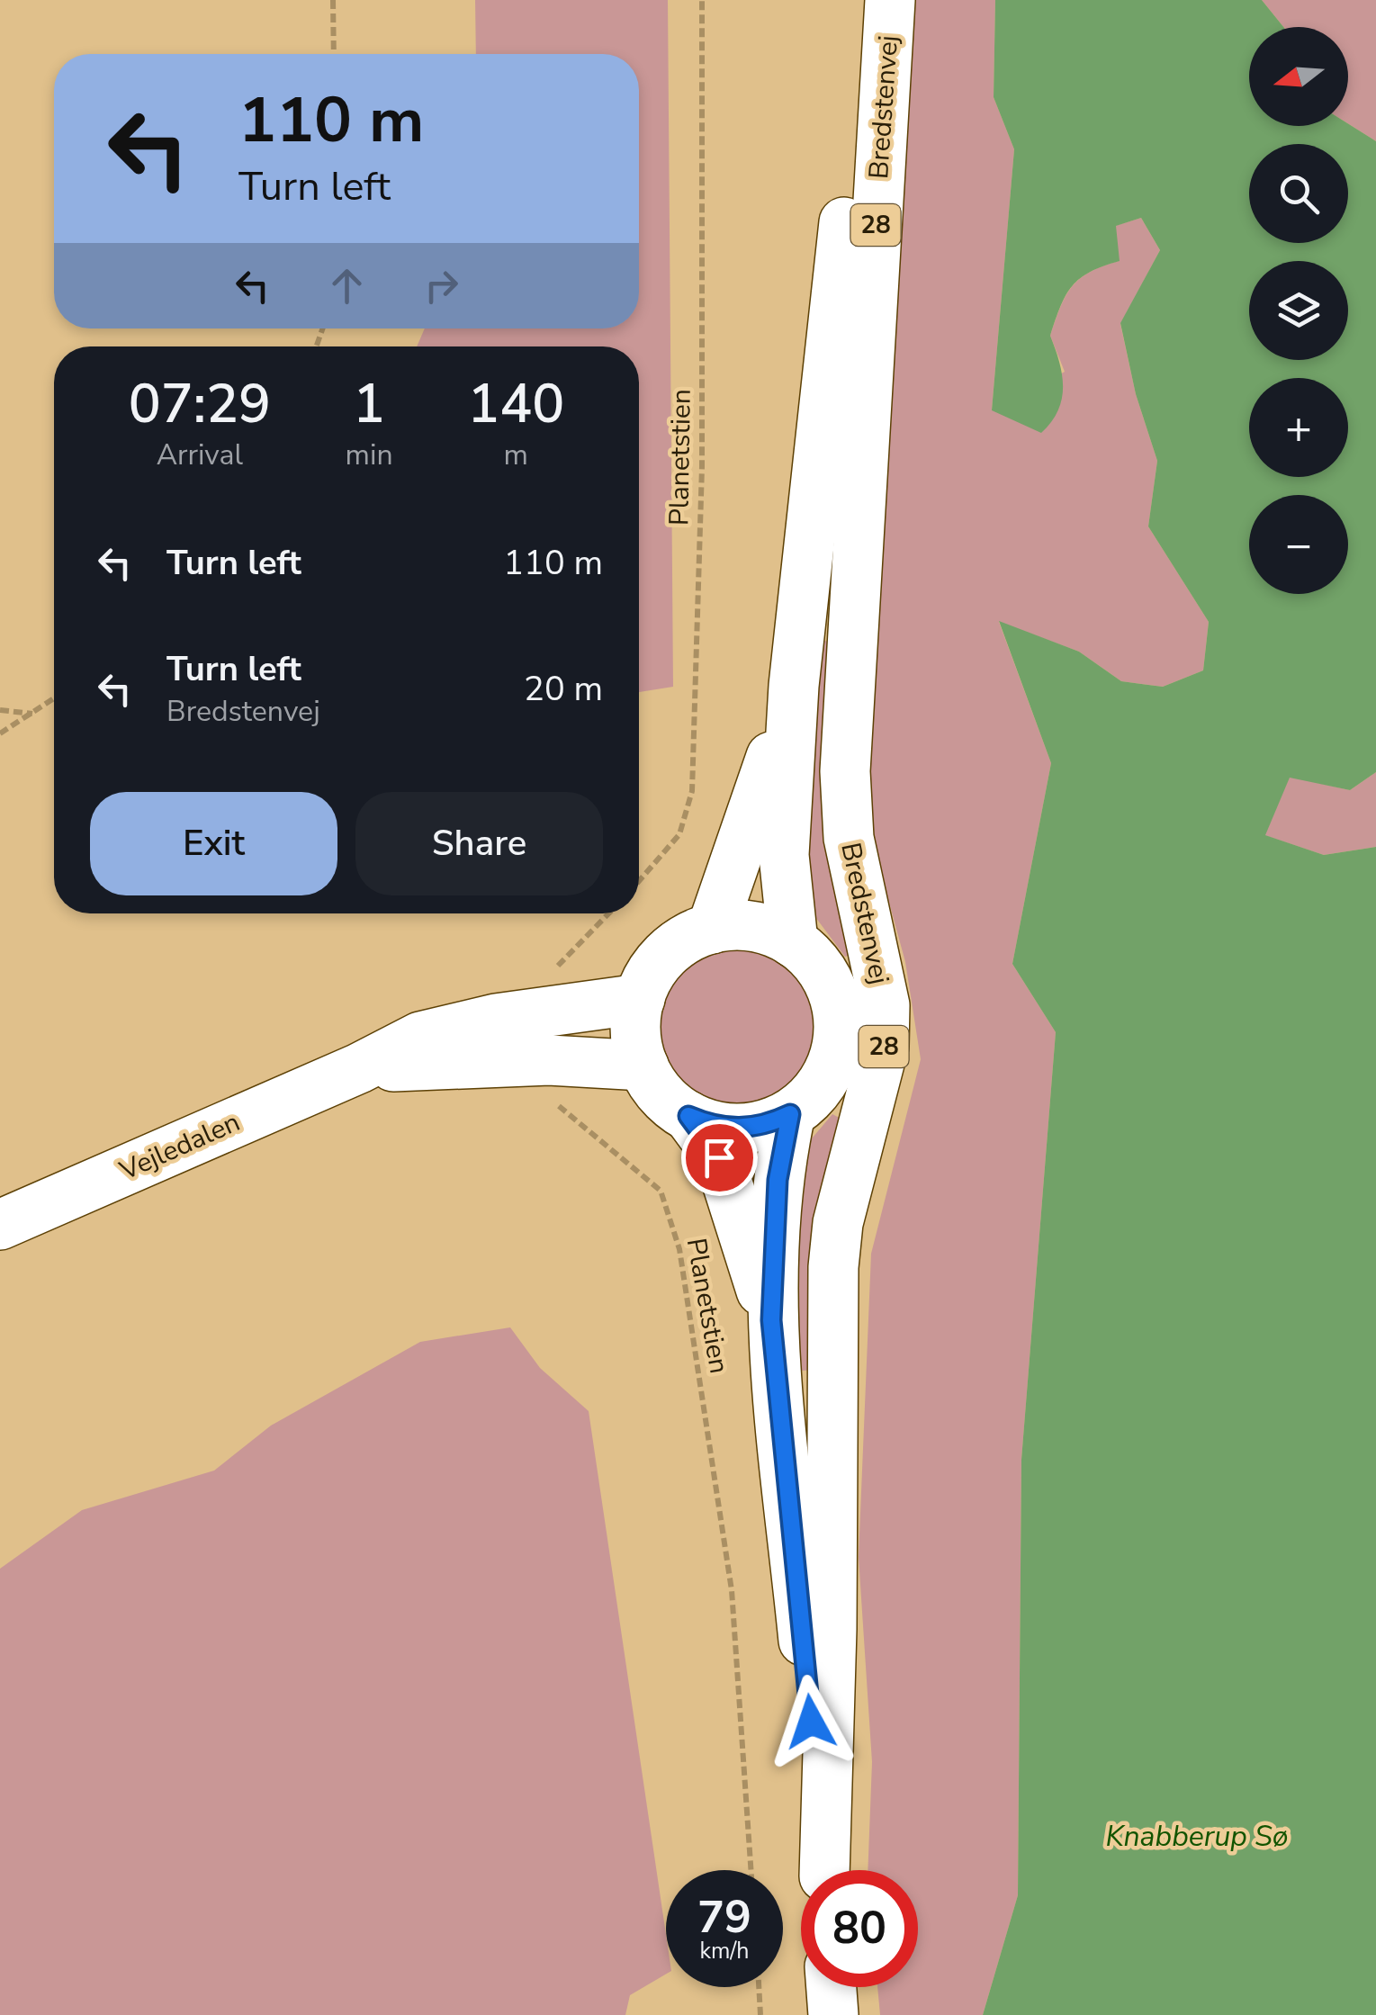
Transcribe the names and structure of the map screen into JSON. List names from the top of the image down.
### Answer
{
  "streets": {
    "main road": ["Bredstenvej", "28", "Vejledalen"],
    "path": ["Planetstien"]
  },
  "crossings": [
    ["Bredstenvej", "28"],
    ["Bredstenvej", "Vejledalen"],
    ["28", "Vejledalen"]
  ],
  "water": ["Knabberup Sø"],
  "north": "left",
  "page": {
    "map_buttons": ["+", "−"],
    "turn": ["110 m", "Turn left"],
    "eta": [
      "07:29",
      "Arrival",
      "1",
      "min",
      "140",
      "m"
    ],
    "list": [
      {
        "name": "Turn left",
        "value": "110 m"
      },
      {
        "name": "Turn left",
        "note": "Bredstenvej",
        "value": "20 m"
      }
    ],
    "buttons": ["Exit", "Share"],
    "speed": "79 km/h",
    "limit": "80"
  }
}
